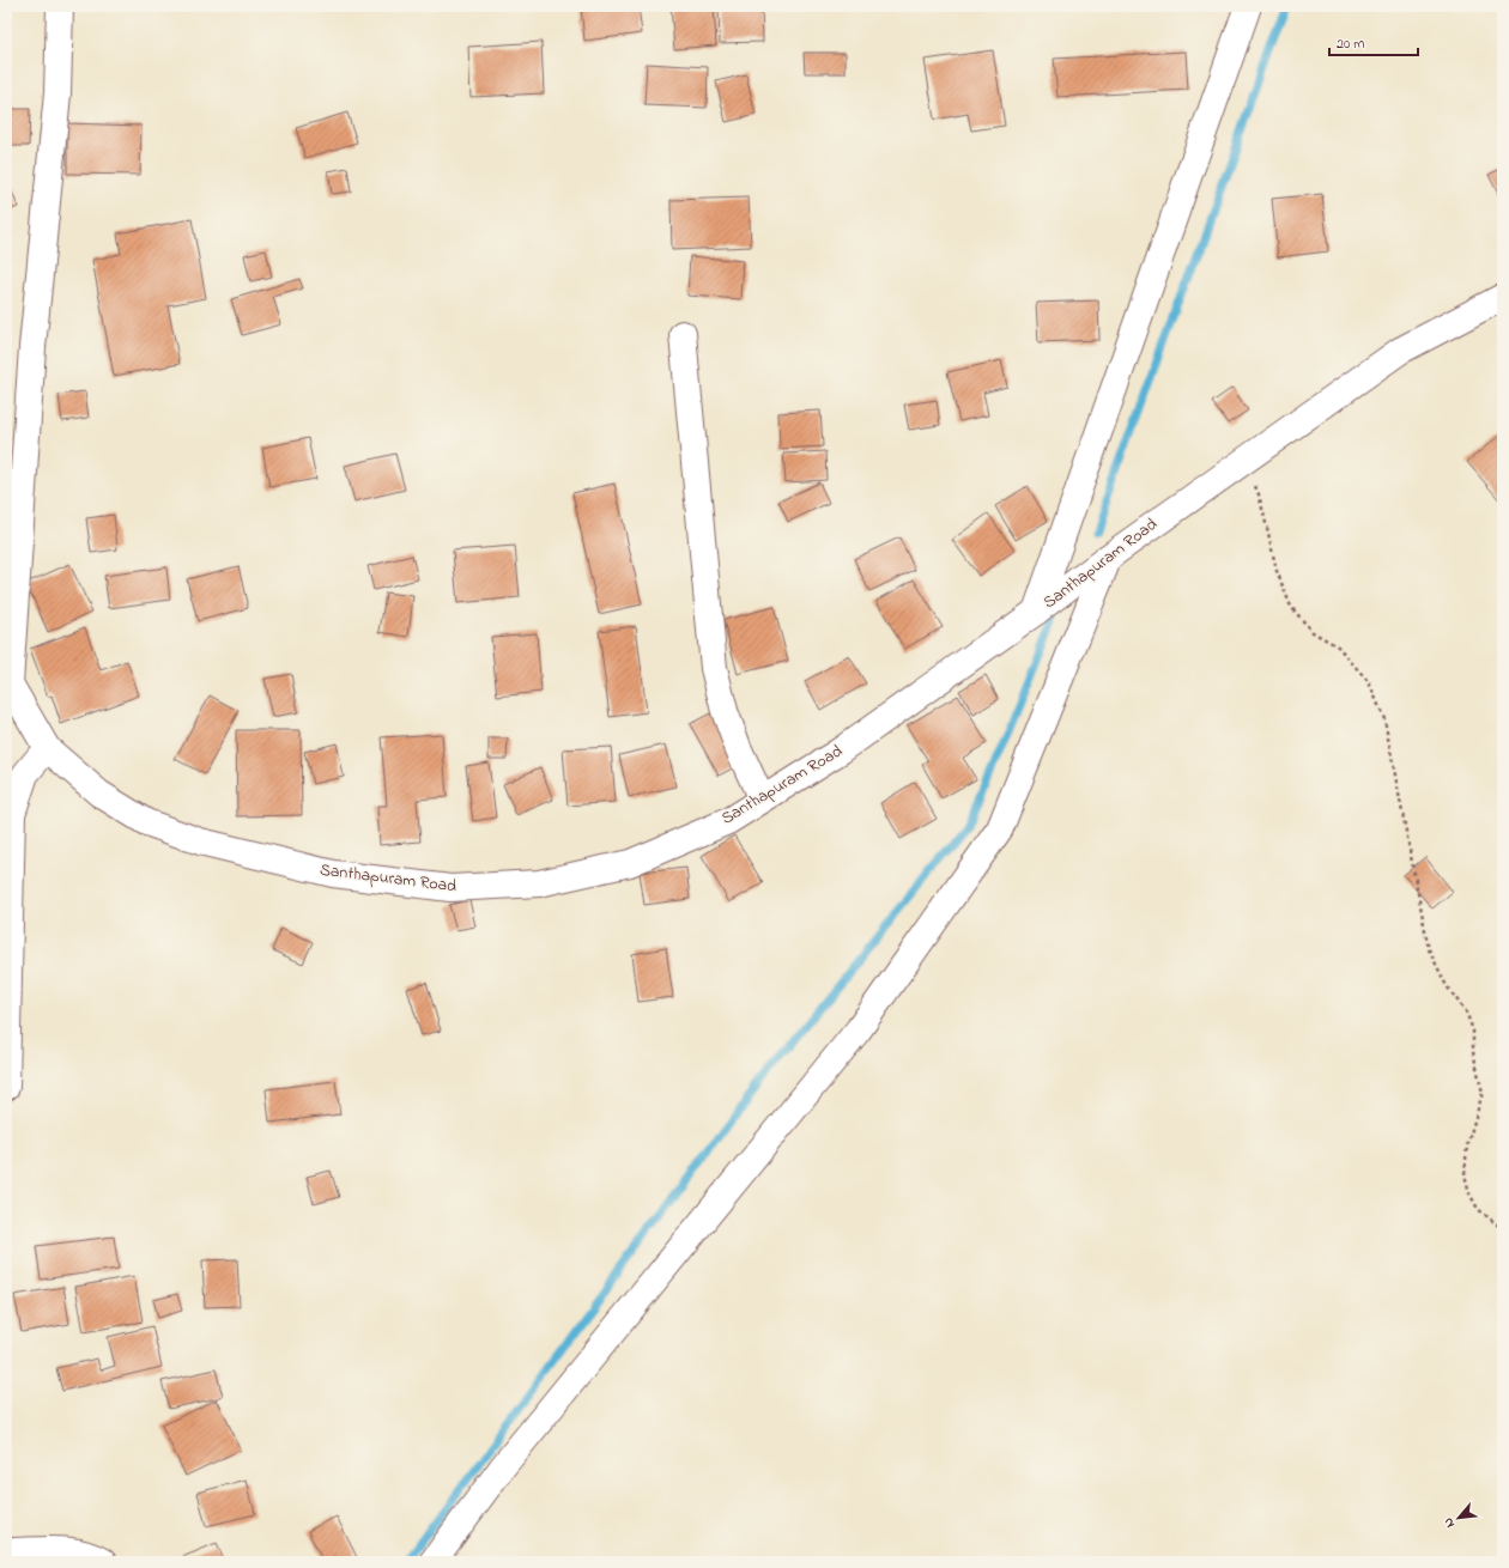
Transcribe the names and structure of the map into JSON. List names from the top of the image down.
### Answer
{
  "streets": {
    "street": ["Santhapuram Road"]
  },
  "scale_bar": "20 m",
  "north": "bottom left"
}
